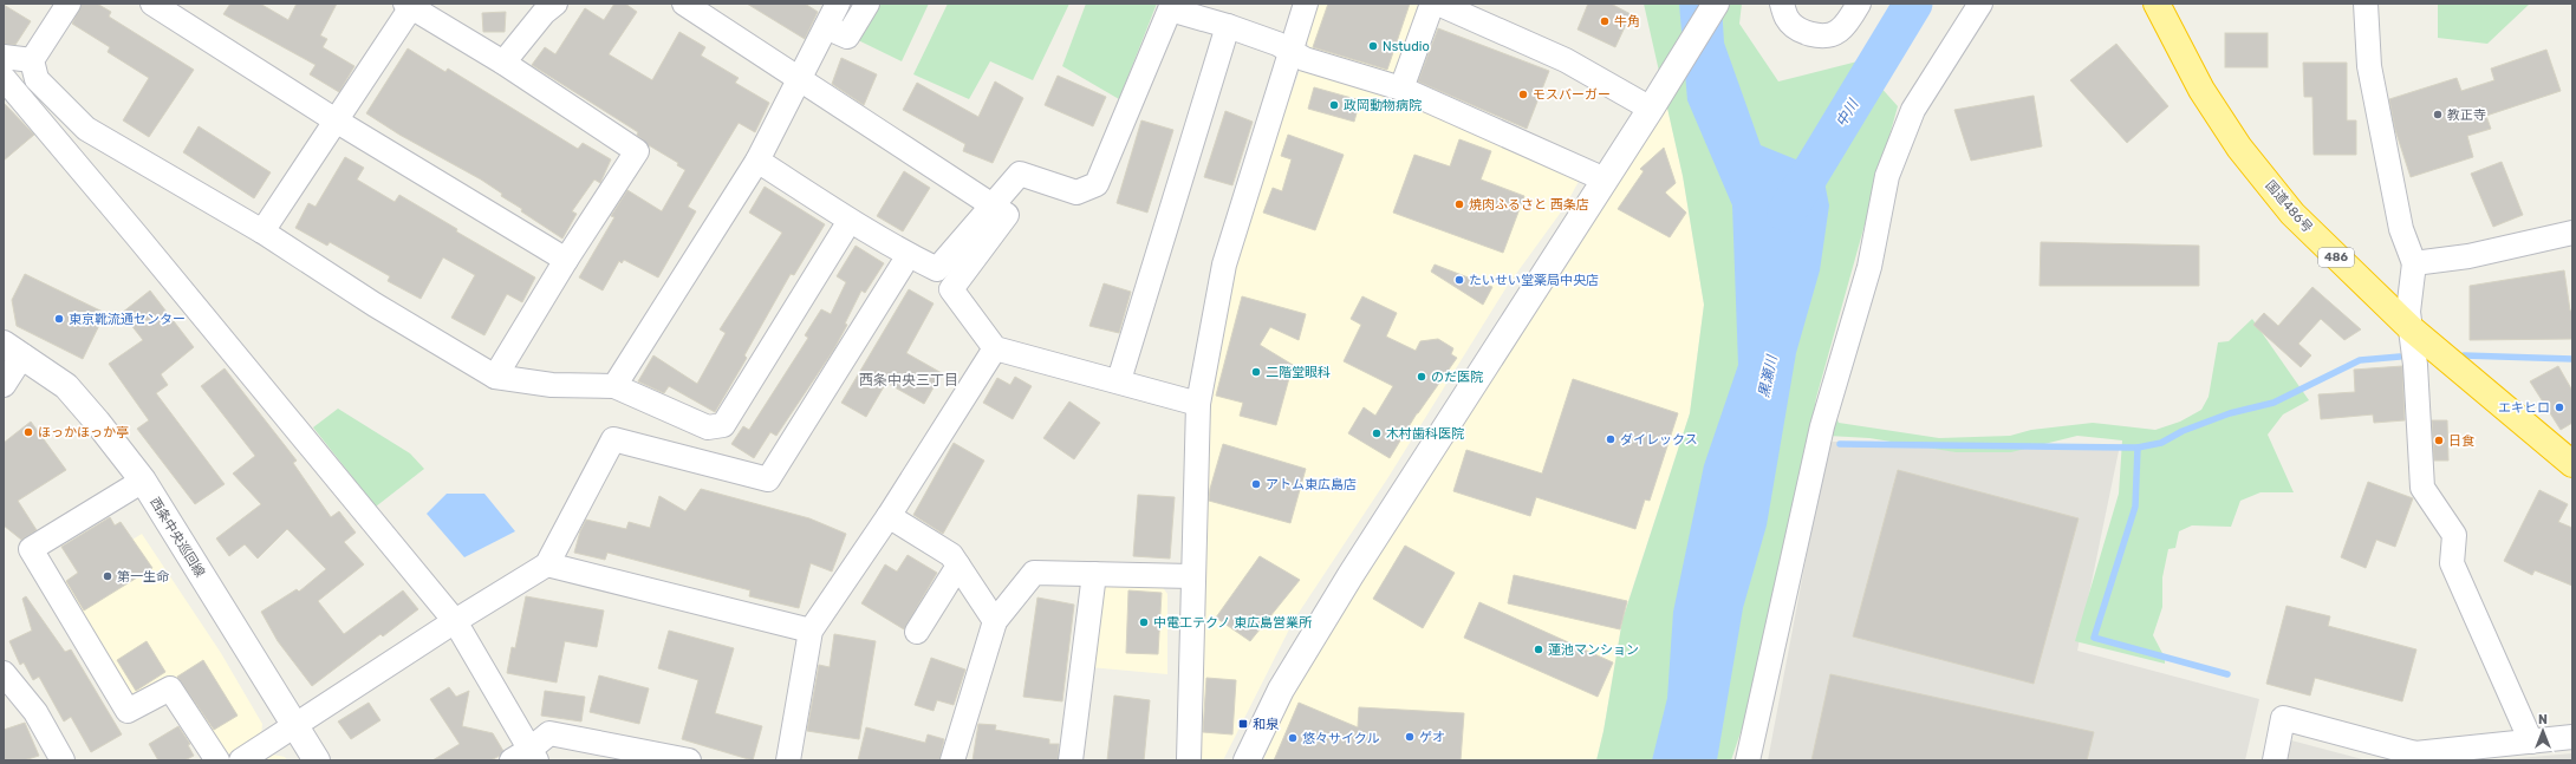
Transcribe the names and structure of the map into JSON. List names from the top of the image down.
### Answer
{
  "streets": {
    "highway": ["国道486号", "486"],
    "street": ["西条中央巡回線"]
  },
  "districts": ["西条中央三丁目"],
  "water": ["中川", "黒瀬川"],
  "places": {
    "other": [
      "牛角",
      "Nstudio",
      "モスバーガー",
      "政岡動物病院",
      "教正寺",
      "焼肉ふるさと 西条店",
      "たいせい堂薬局中央店",
      "東京靴流通センター",
      "二階堂眼科",
      "のだ医院",
      "エキヒロ",
      "ほっかほっか亭",
      "木村歯科医院",
      "ダイレックス",
      "日食",
      "アトム東広島店",
      "第一生命",
      "中電工テクノ 東広島営業所",
      "蓮池マンション",
      "ゲオ",
      "悠々サイクル"
    ],
    "transit": ["和泉"]
  },
  "north": "top"
}
